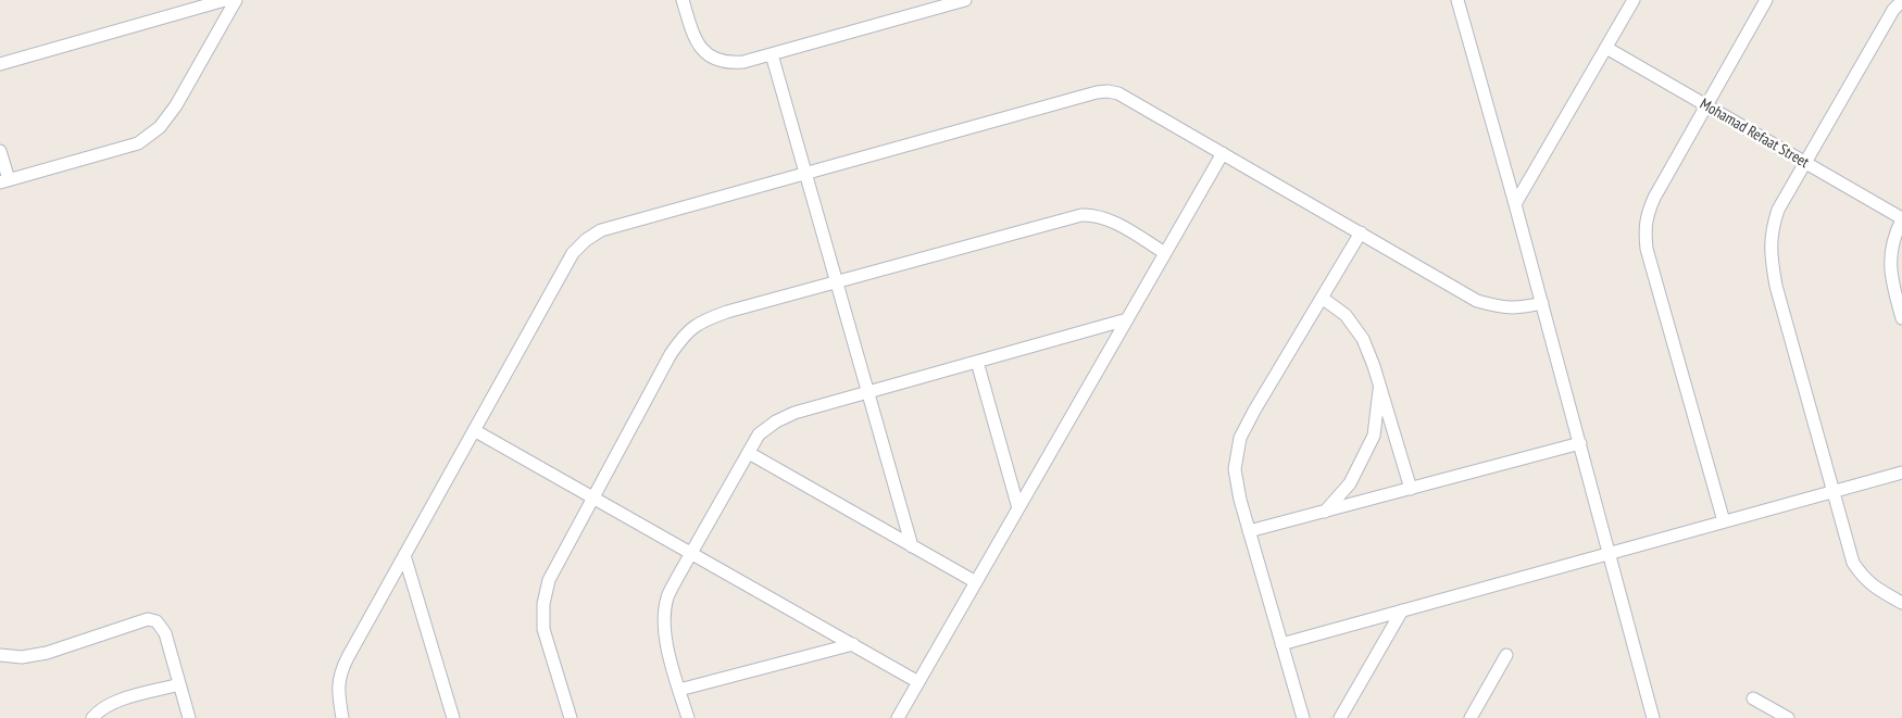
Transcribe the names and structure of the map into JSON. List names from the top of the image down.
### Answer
{
  "streets": {
    "street": ["Mohamad Refaat Street"]
  }
}
